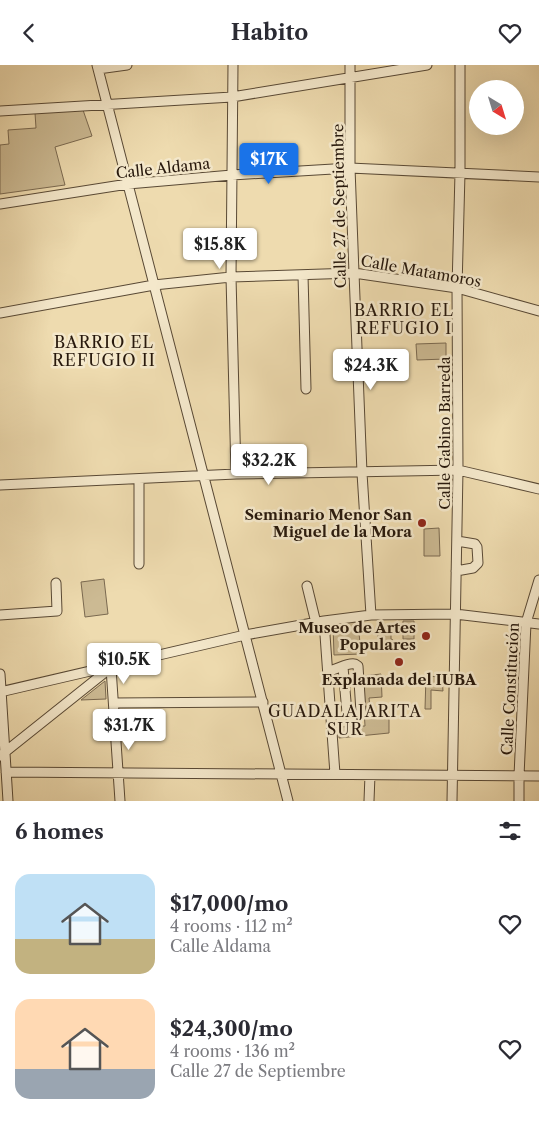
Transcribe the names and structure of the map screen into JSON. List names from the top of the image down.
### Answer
{
  "streets": {
    "street": [
      "Calle Aldama",
      "Calle 27 de Septiembre",
      "Calle Matamoros",
      "Calle Gabino Barreda",
      "Calle Constitución"
    ]
  },
  "crossings": [
    ["Calle Aldama", "Calle 27 de Septiembre"],
    ["Calle Aldama", "Calle Gabino Barreda"],
    ["Calle 27 de Septiembre", "Calle Matamoros"],
    ["Calle Matamoros", "Calle Gabino Barreda"]
  ],
  "districts": ["BARRIO EL REFUGIO I", "BARRIO EL REFUGIO II", "GUADALAJARITA SUR"],
  "places": ["Seminario Menor San Miguel de la Mora", "Museo de Artes Populares", "Explanada del IUBA"],
  "north": "bottom right",
  "page": {
    "header": "Habito",
    "price": [
      "$17K",
      "$15.8K",
      "$24.3K",
      "$32.2K",
      "$10.5K",
      "$31.7K"
    ],
    "heading": "6 homes",
    "list": [
      {
        "name": "$17,000/mo",
        "note": "4 rooms · 112 m² · Calle Aldama"
      },
      {
        "name": "$24,300/mo",
        "note": "4 rooms · 136 m² · Calle 27 de Septiembre"
      }
    ]
  }
}
